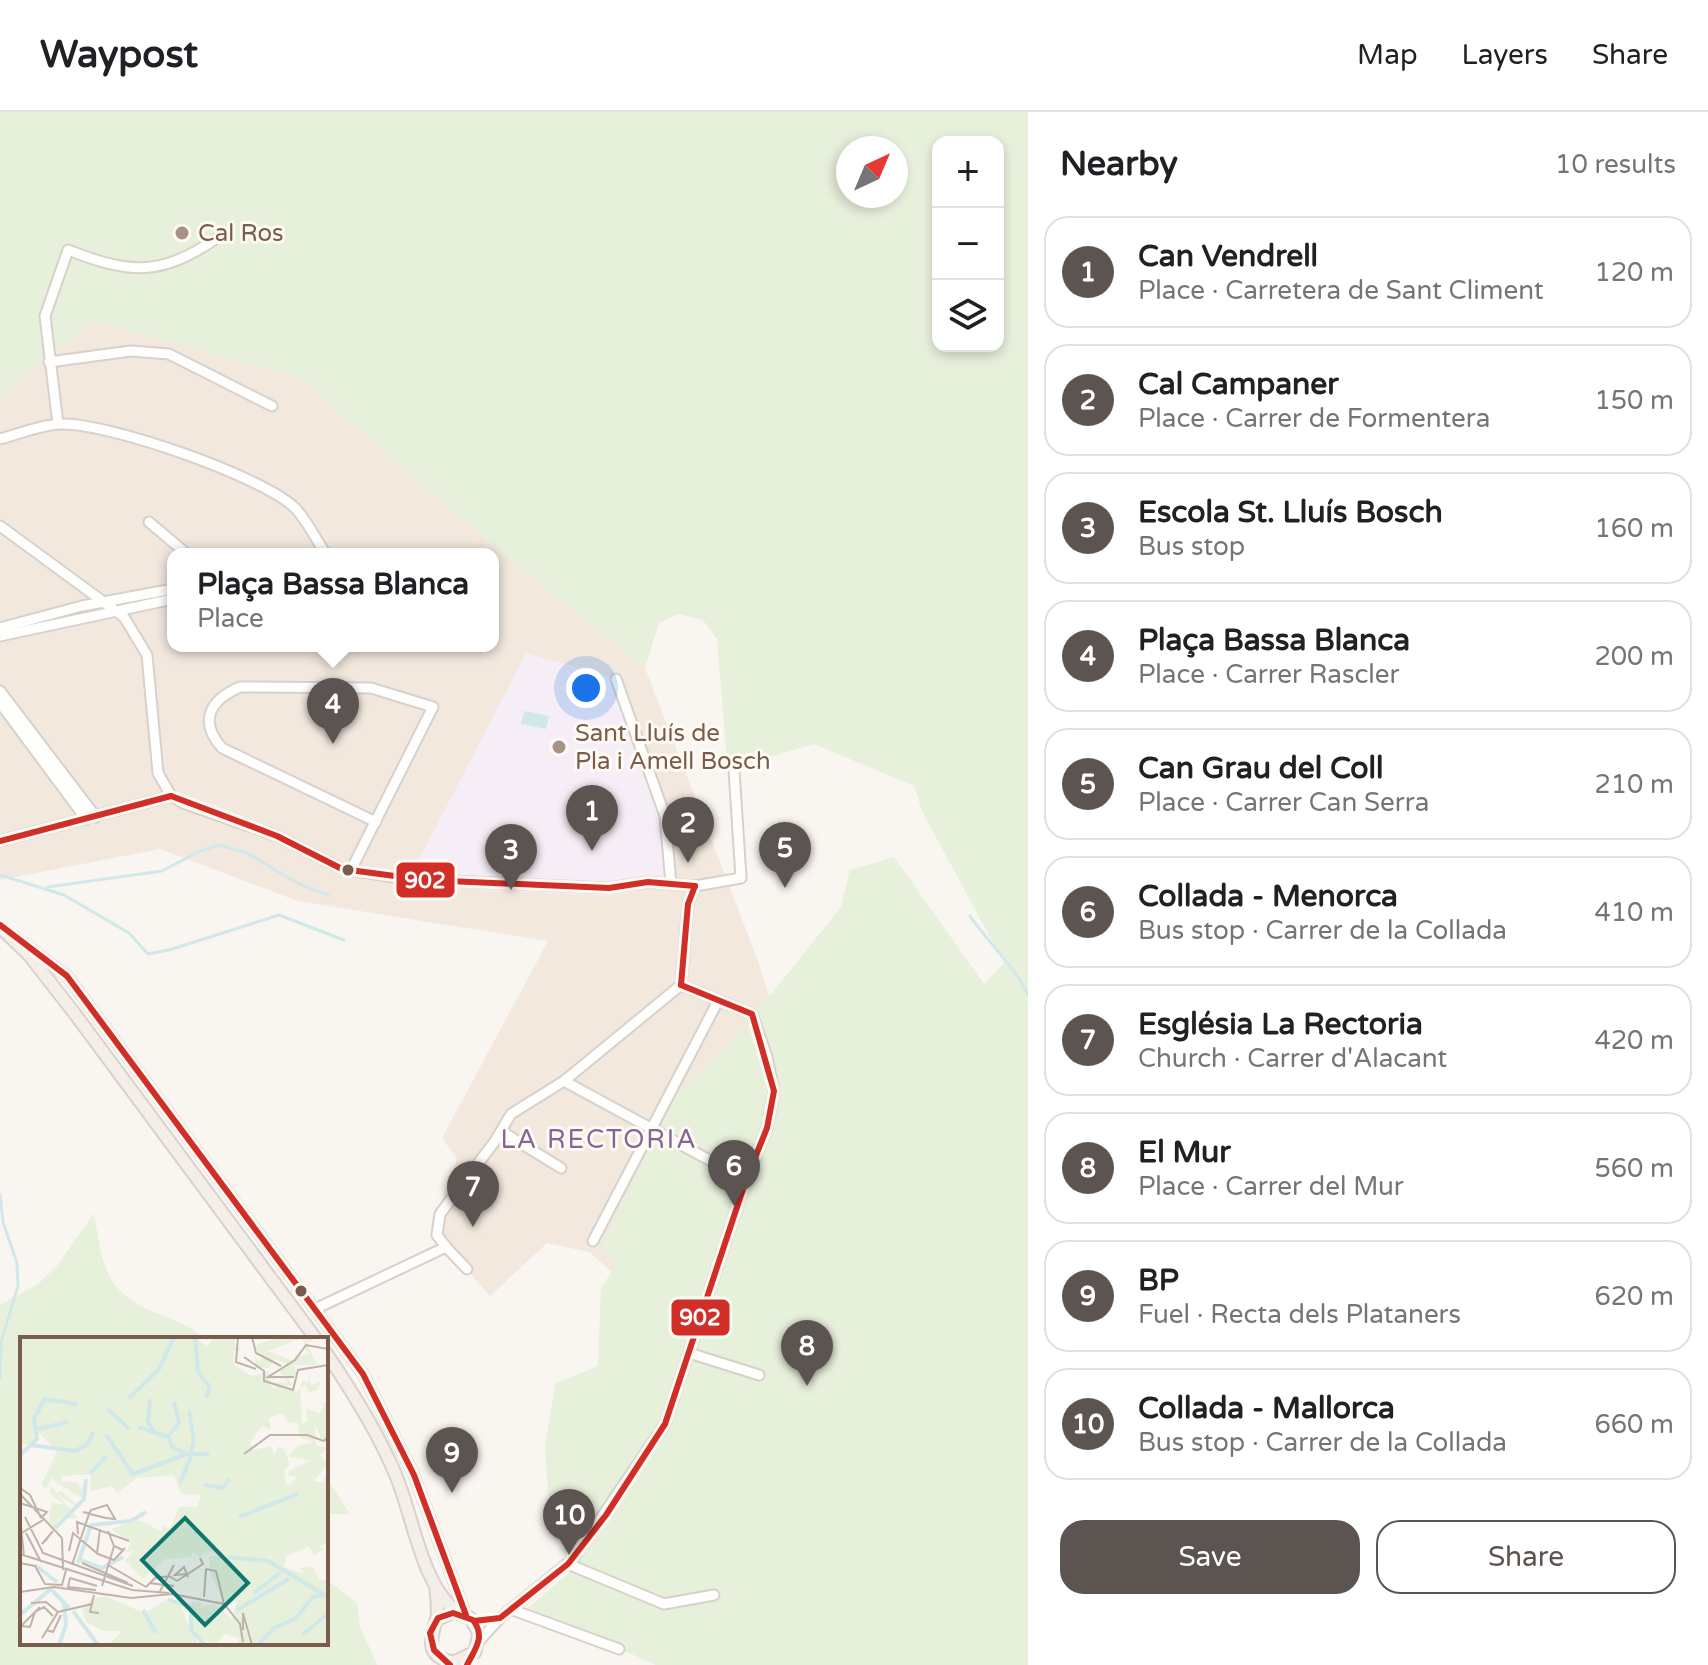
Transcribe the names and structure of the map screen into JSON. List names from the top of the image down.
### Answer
{
  "districts": ["LA RECTORIA"],
  "places": ["Cal Ros", "Sant Lluís de Pla i Amell Bosch"],
  "lines": ["transit line 902"],
  "north": "top right",
  "page": {
    "header": "Waypost",
    "nav": ["Map", "Layers", "Share"],
    "heading": ["Nearby", "10 results"],
    "map_buttons": ["+", "−"],
    "list": [
      {
        "mark": "1",
        "name": "Can Vendrell",
        "note": "Place · Carretera de Sant Climent",
        "value": "120 m"
      },
      {
        "mark": "2",
        "name": "Cal Campaner",
        "note": "Place · Carrer de Formentera",
        "value": "150 m"
      },
      {
        "mark": "3",
        "name": "Escola St. Lluís Bosch",
        "note": "Bus stop",
        "value": "160 m"
      },
      {
        "mark": "4",
        "name": "Plaça Bassa Blanca",
        "note": "Place · Carrer Rascler",
        "value": "200 m"
      },
      {
        "mark": "5",
        "name": "Can Grau del Coll",
        "note": "Place · Carrer Can Serra",
        "value": "210 m"
      },
      {
        "mark": "6",
        "name": "Collada - Menorca",
        "note": "Bus stop · Carrer de la Collada",
        "value": "410 m"
      },
      {
        "mark": "7",
        "name": "Església La Rectoria",
        "note": "Church · Carrer d'Alacant",
        "value": "420 m"
      },
      {
        "mark": "8",
        "name": "El Mur",
        "note": "Place · Carrer del Mur",
        "value": "560 m"
      },
      {
        "mark": "9",
        "name": "BP",
        "note": "Fuel · Recta dels Plataners",
        "value": "620 m"
      },
      {
        "mark": "10",
        "name": "Collada - Mallorca",
        "note": "Bus stop · Carrer de la Collada",
        "value": "660 m"
      }
    ],
    "popup": ["Plaça Bassa Blanca", "Place"],
    "pins": [
      "4",
      "1",
      "2",
      "5",
      "3",
      "6",
      "7",
      "8",
      "9",
      "10"
    ],
    "buttons": ["Save", "Share"]
  }
}
